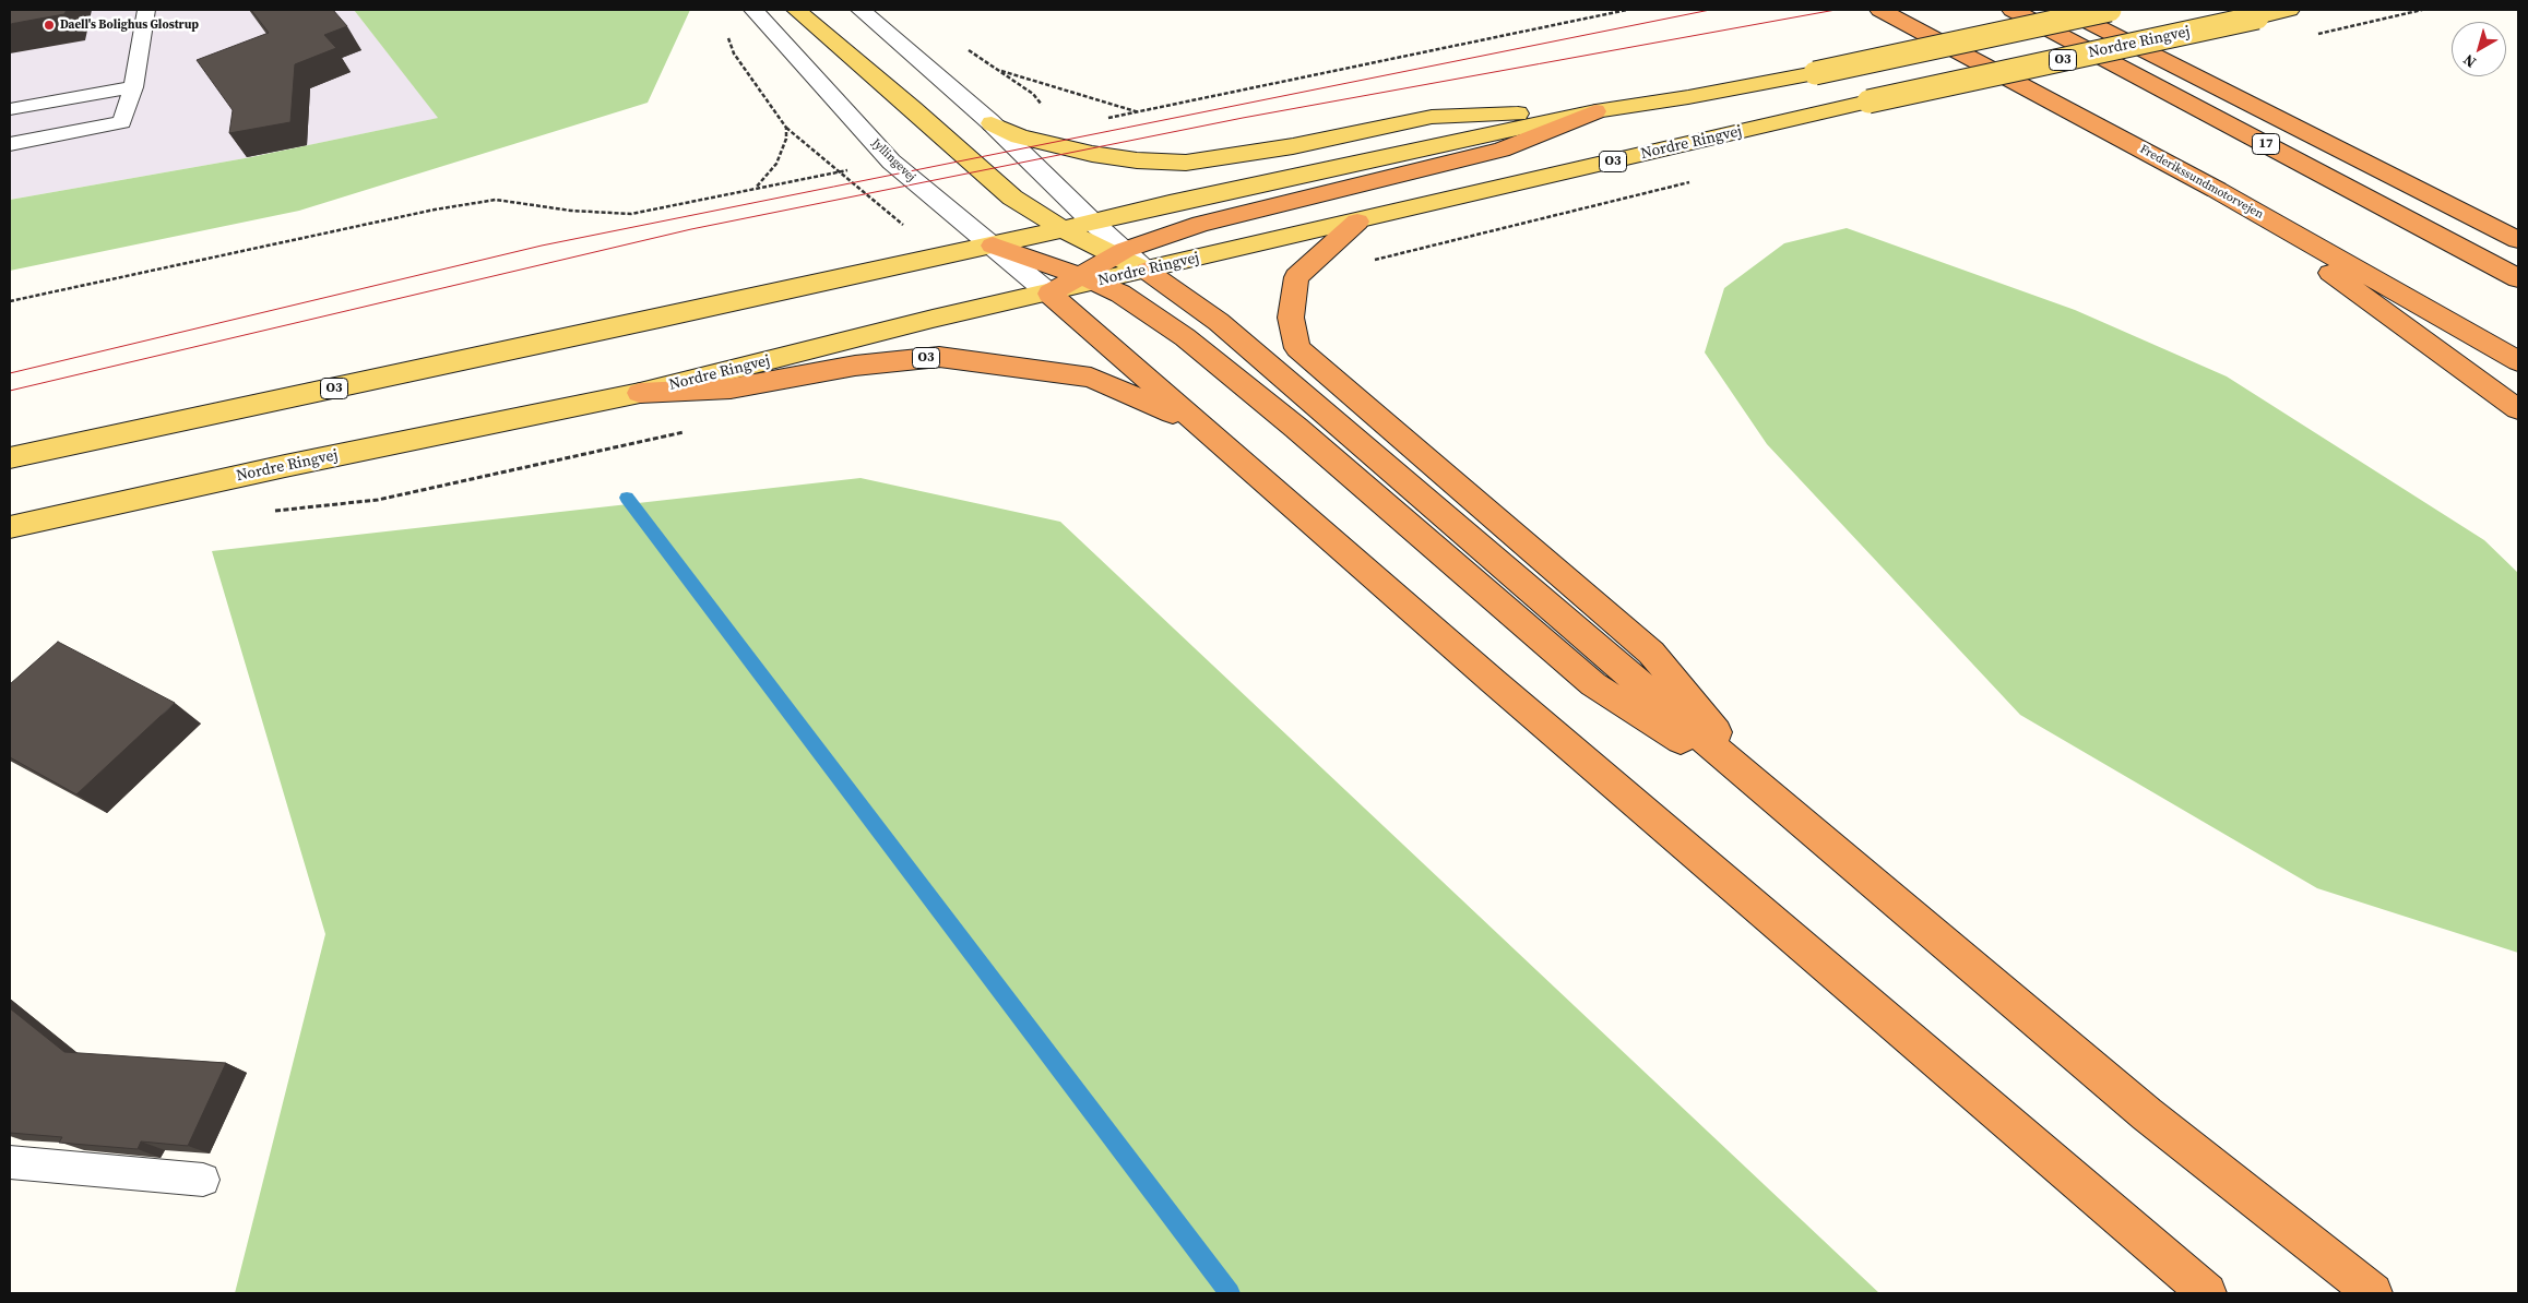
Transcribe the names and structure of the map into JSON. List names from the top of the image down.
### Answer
{
  "streets": {
    "highway": ["O3", "17", "Frederikssundmotorvejen"],
    "main road": ["Nordre Ringvej"],
    "street": ["Jyllingevej"]
  },
  "crossings": [
    ["Nordre Ringvej", "O3"],
    ["Nordre Ringvej", "Jyllingevej"],
    ["O3", "Jyllingevej"]
  ],
  "places": ["Daell's Bolighus Glostrup"],
  "north": "bottom left"
}
